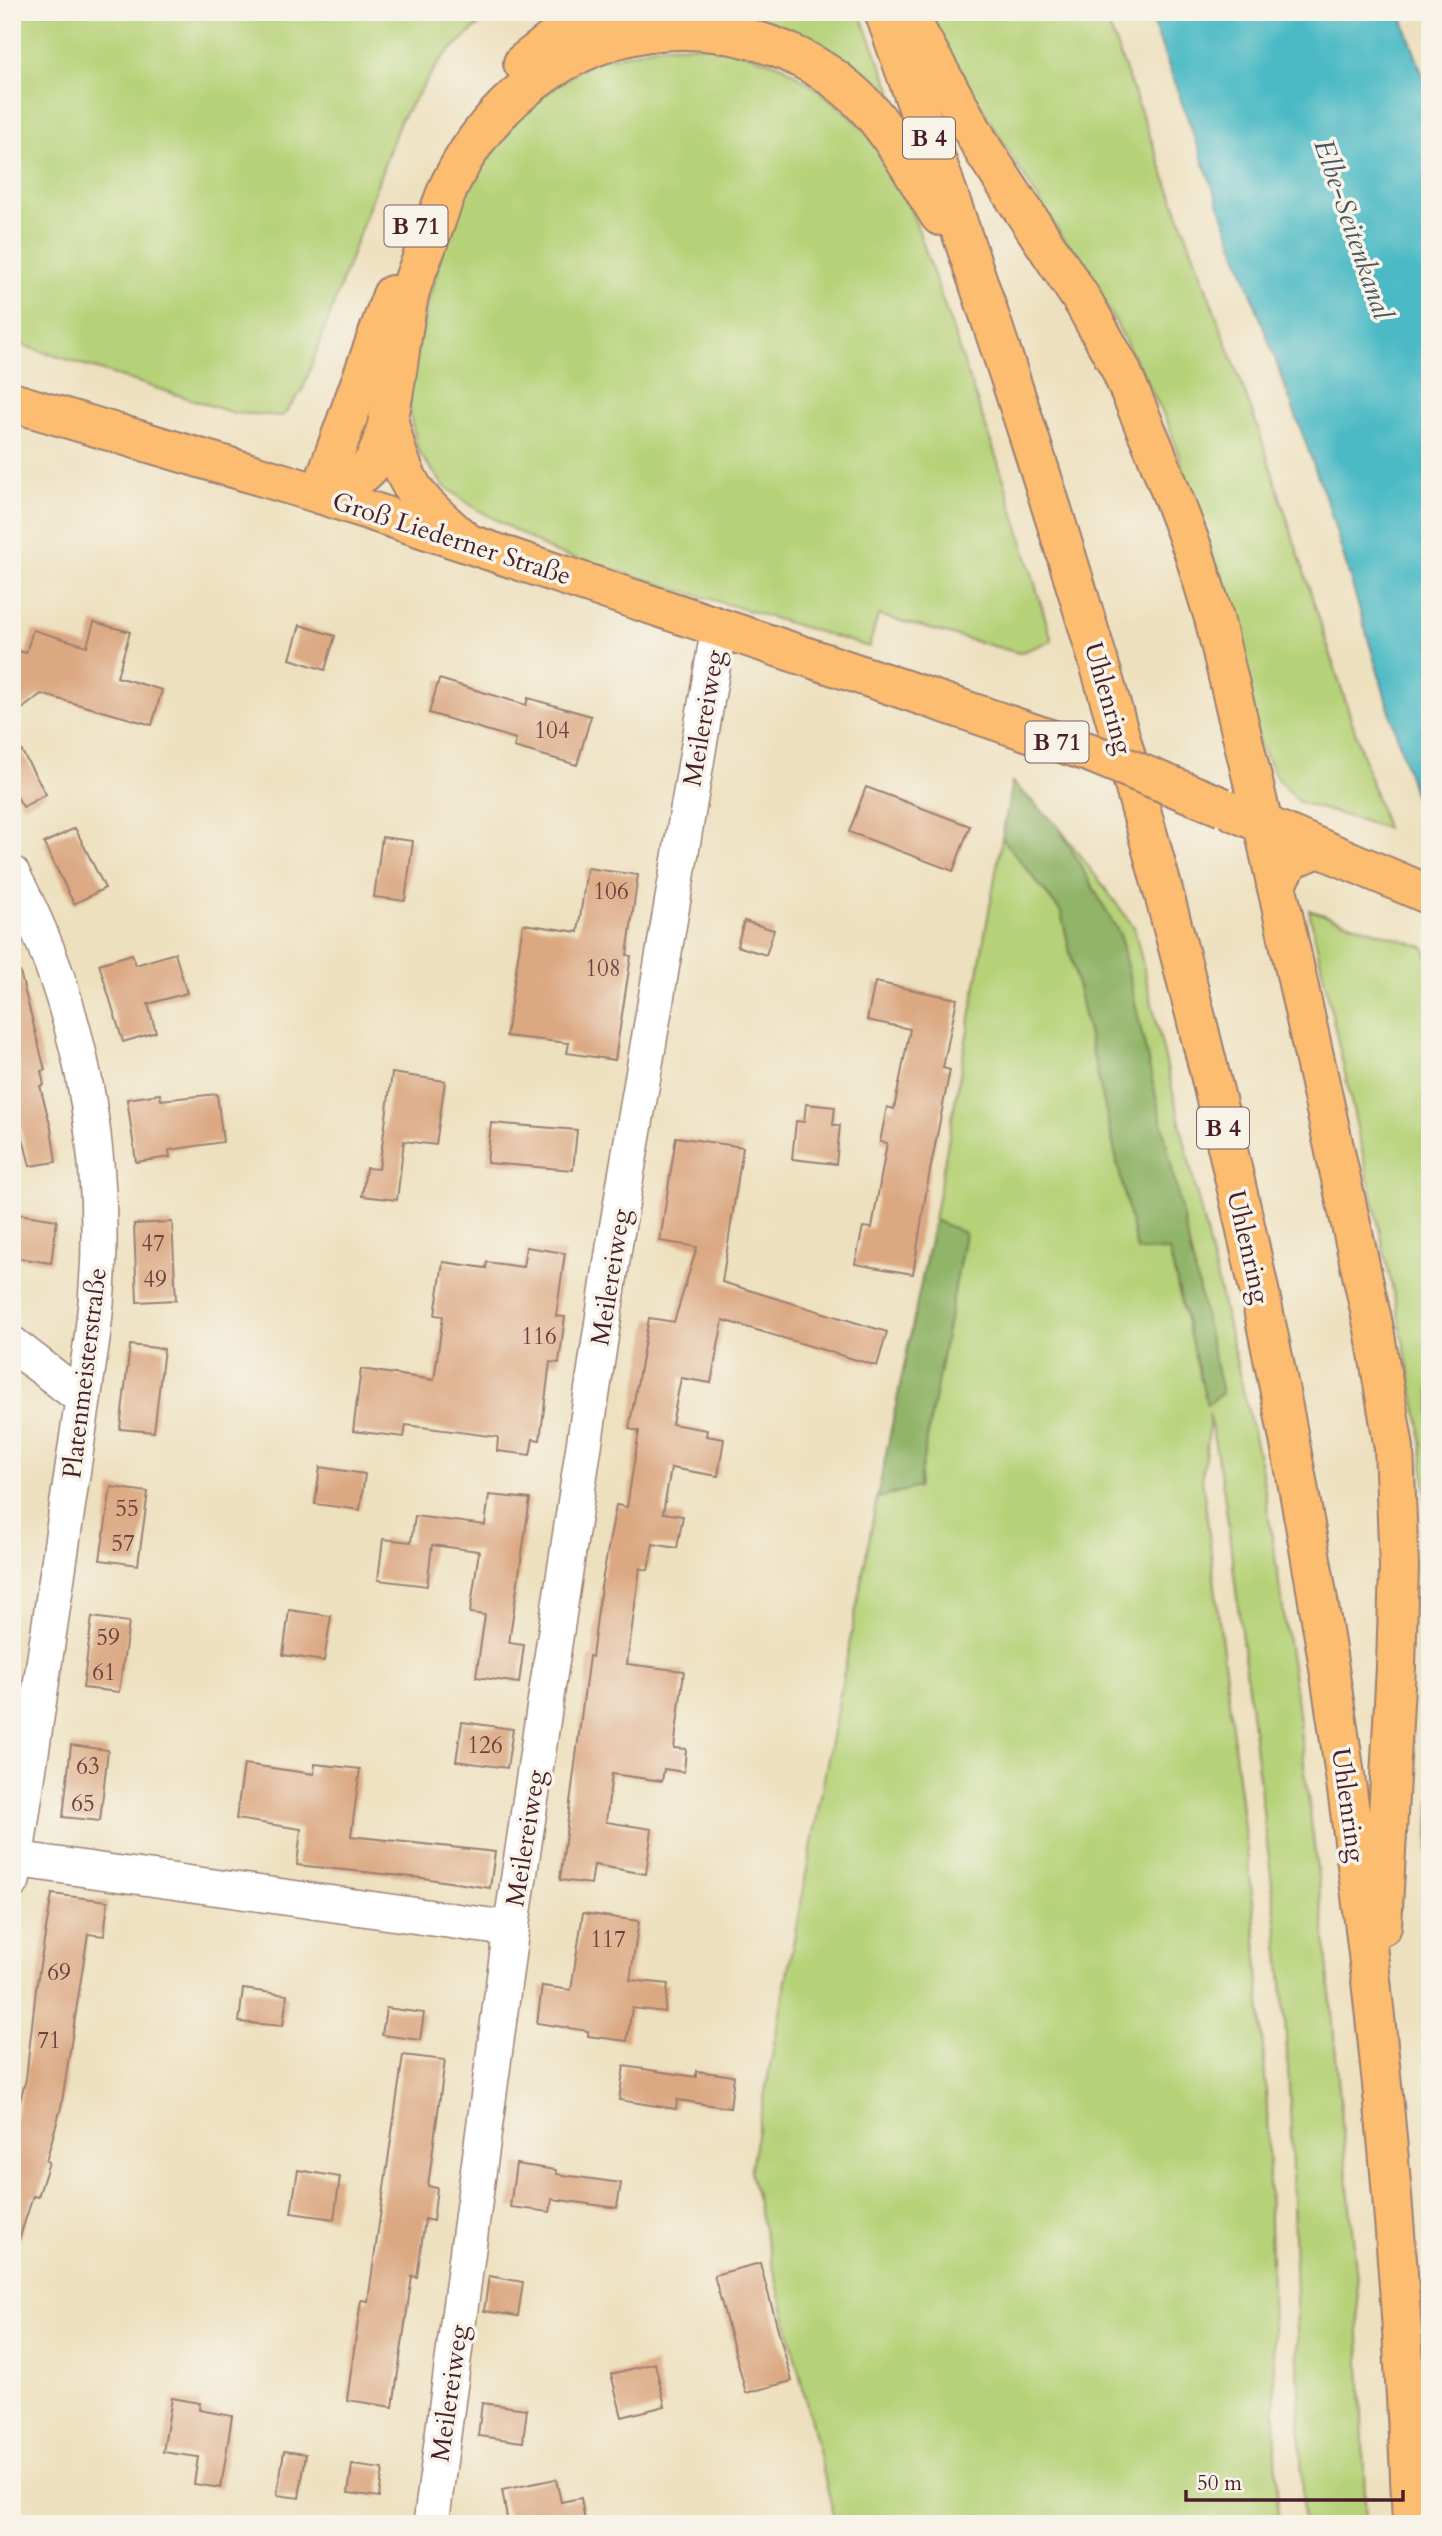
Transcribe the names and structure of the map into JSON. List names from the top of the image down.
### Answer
{
  "streets": {
    "main road": [
      "B 4",
      "B 71",
      "Groß Liederner Straße",
      "Uhlenring"
    ],
    "street": ["Meilereiweg", "Platenmeisterstraße"]
  },
  "crossings": [
    ["B 71", "Groß Liederner Straße"],
    ["Groß Liederner Straße", "Meilereiweg"],
    ["Meilereiweg", "Platenmeisterstraße"]
  ],
  "water": ["Elbe-Seitenkanal"],
  "house_numbers": [
    "104",
    "106",
    "108",
    "47",
    "49",
    "116",
    "55",
    "57",
    "59",
    "61",
    "126",
    "63",
    "65",
    "117",
    "69",
    "71"
  ],
  "scale_bar": "50 m"
}
